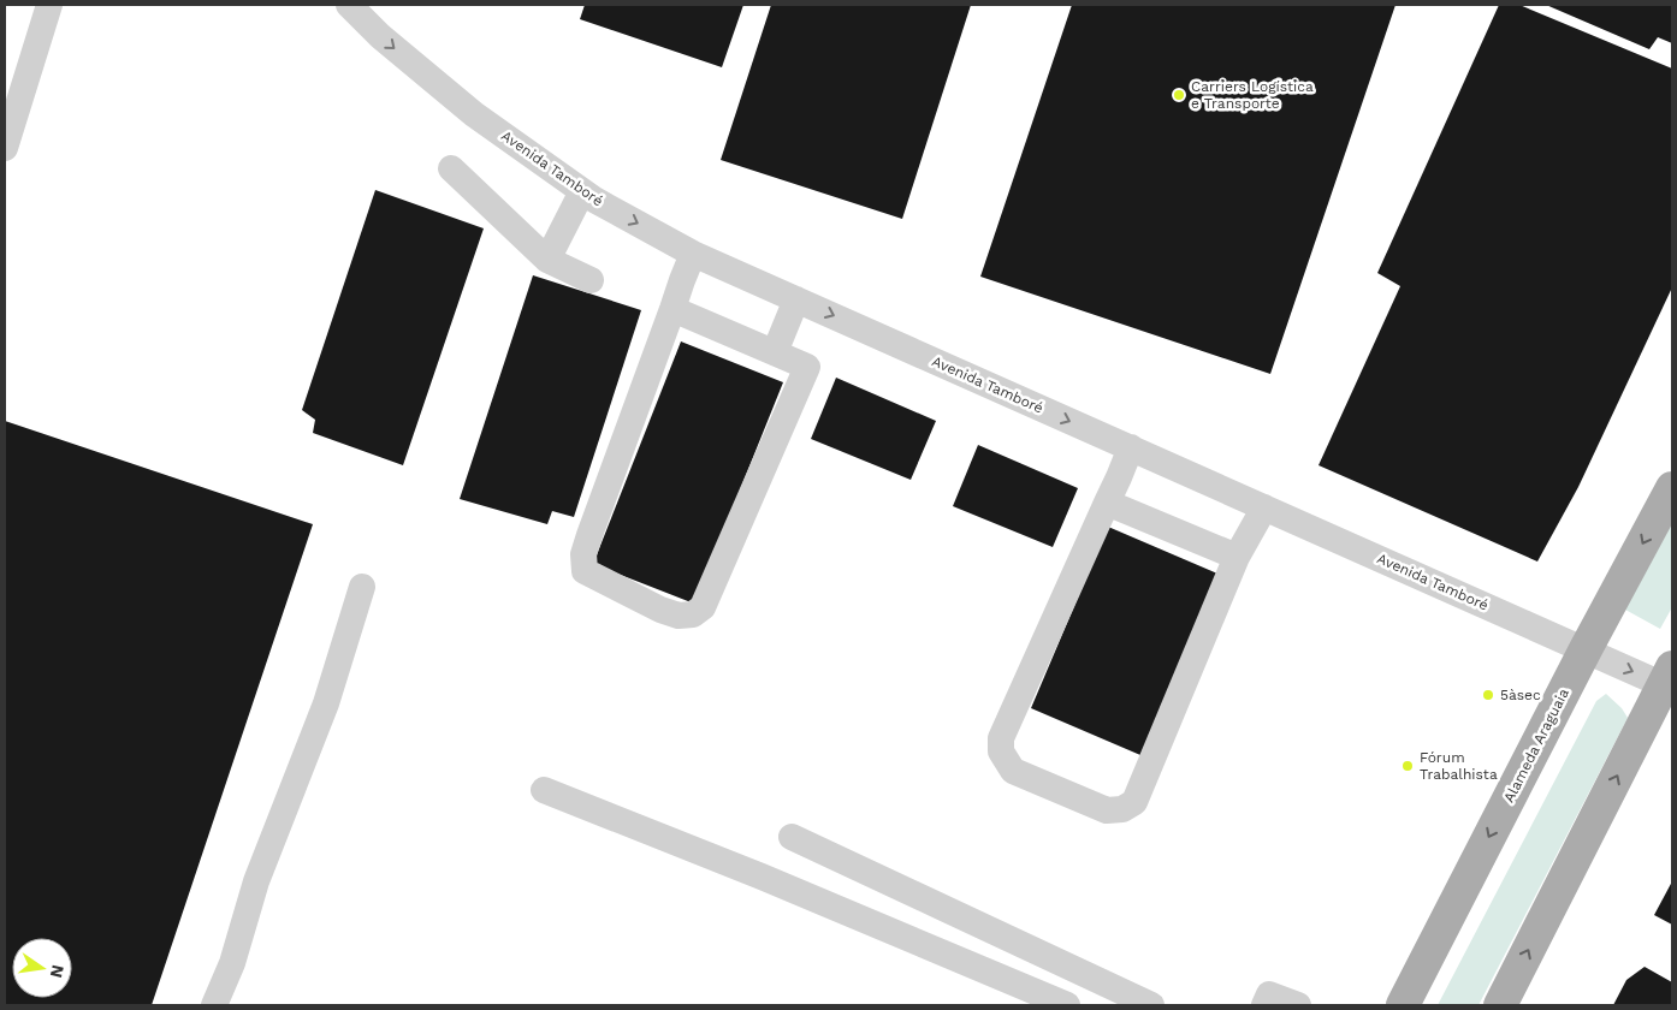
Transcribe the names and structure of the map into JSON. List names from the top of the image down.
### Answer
{
  "streets": {
    "main road": ["Alameda Araguaia"],
    "street": ["Avenida Tamboré"]
  },
  "crossings": [
    ["Avenida Tamboré", "Alameda Araguaia"]
  ],
  "one_way": ["Avenida Tamboré"],
  "places": ["Carriers Logística e Transporte", "5àsec", "Fórum Trabalhista"],
  "north": "right"
}
